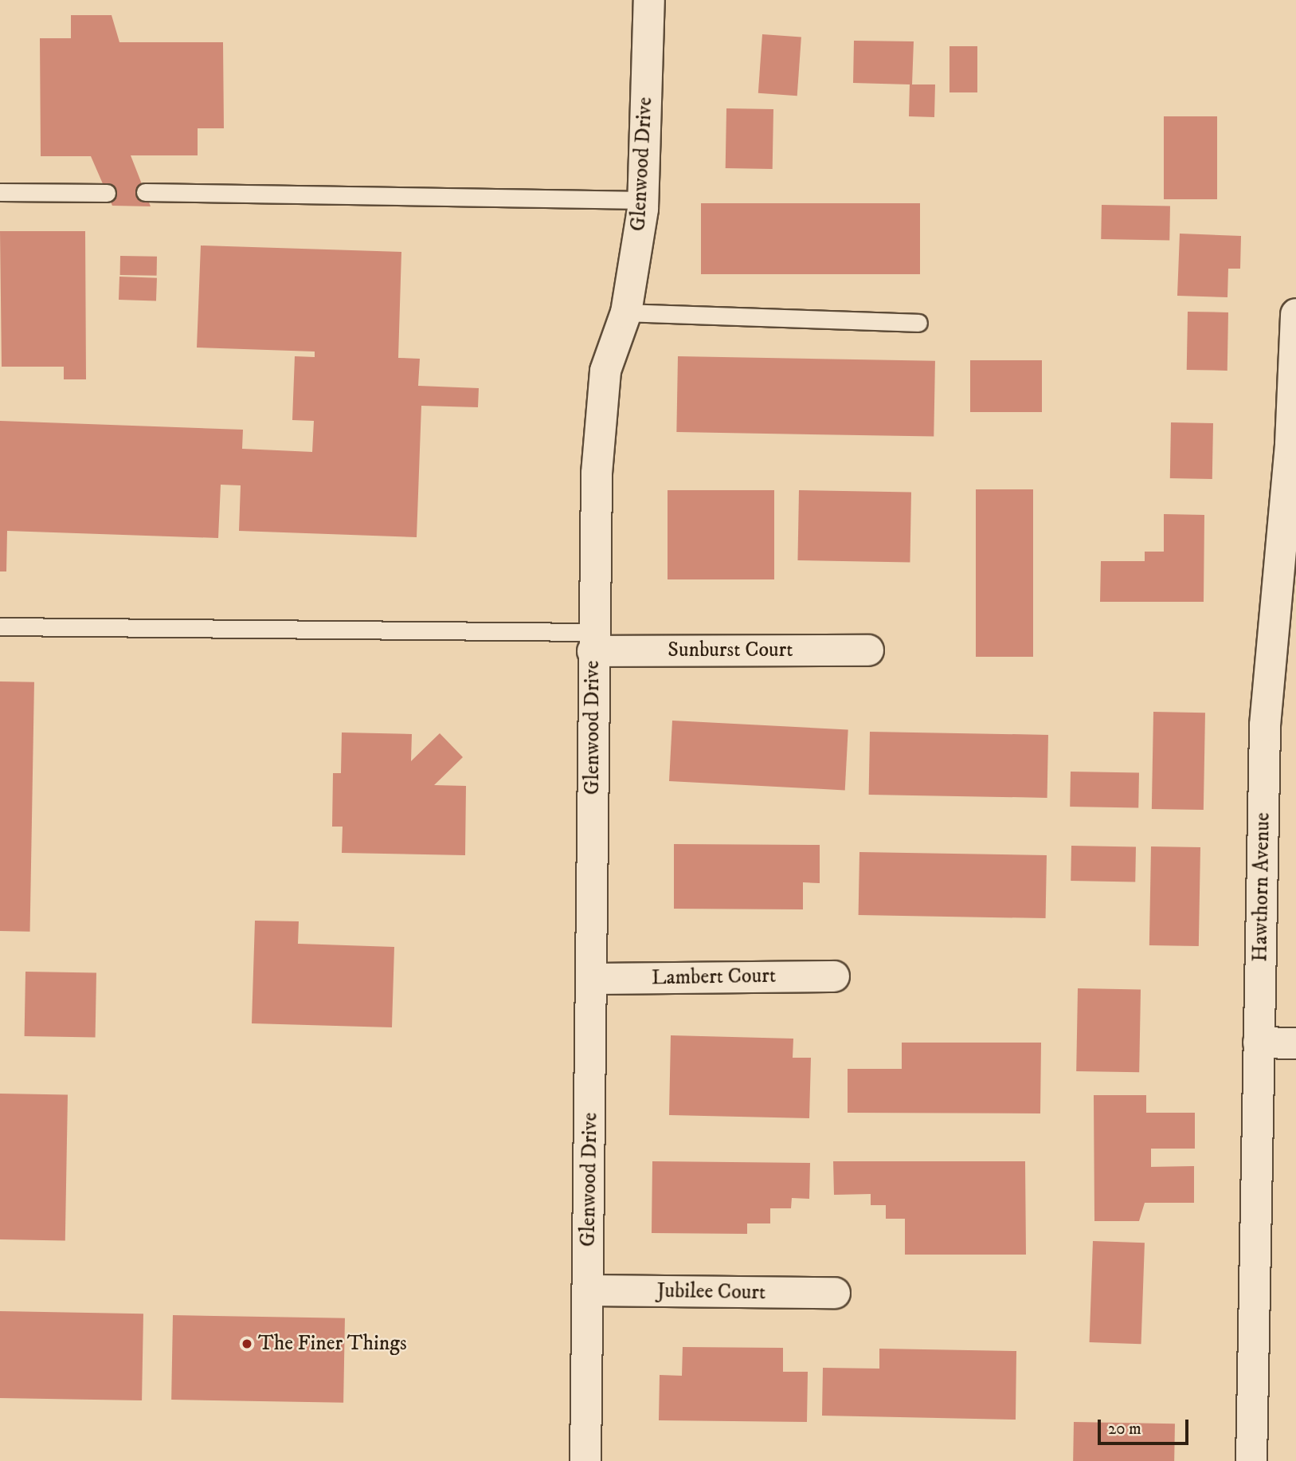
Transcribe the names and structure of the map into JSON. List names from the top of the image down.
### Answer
{
  "streets": {
    "street": [
      "Glenwood Drive",
      "Sunburst Court",
      "Hawthorn Avenue",
      "Lambert Court",
      "Jubilee Court"
    ]
  },
  "crossings": [
    ["Glenwood Drive", "Sunburst Court"],
    ["Glenwood Drive", "Lambert Court"],
    ["Glenwood Drive", "Jubilee Court"]
  ],
  "places": ["The Finer Things"],
  "scale_bar": "20 m"
}
